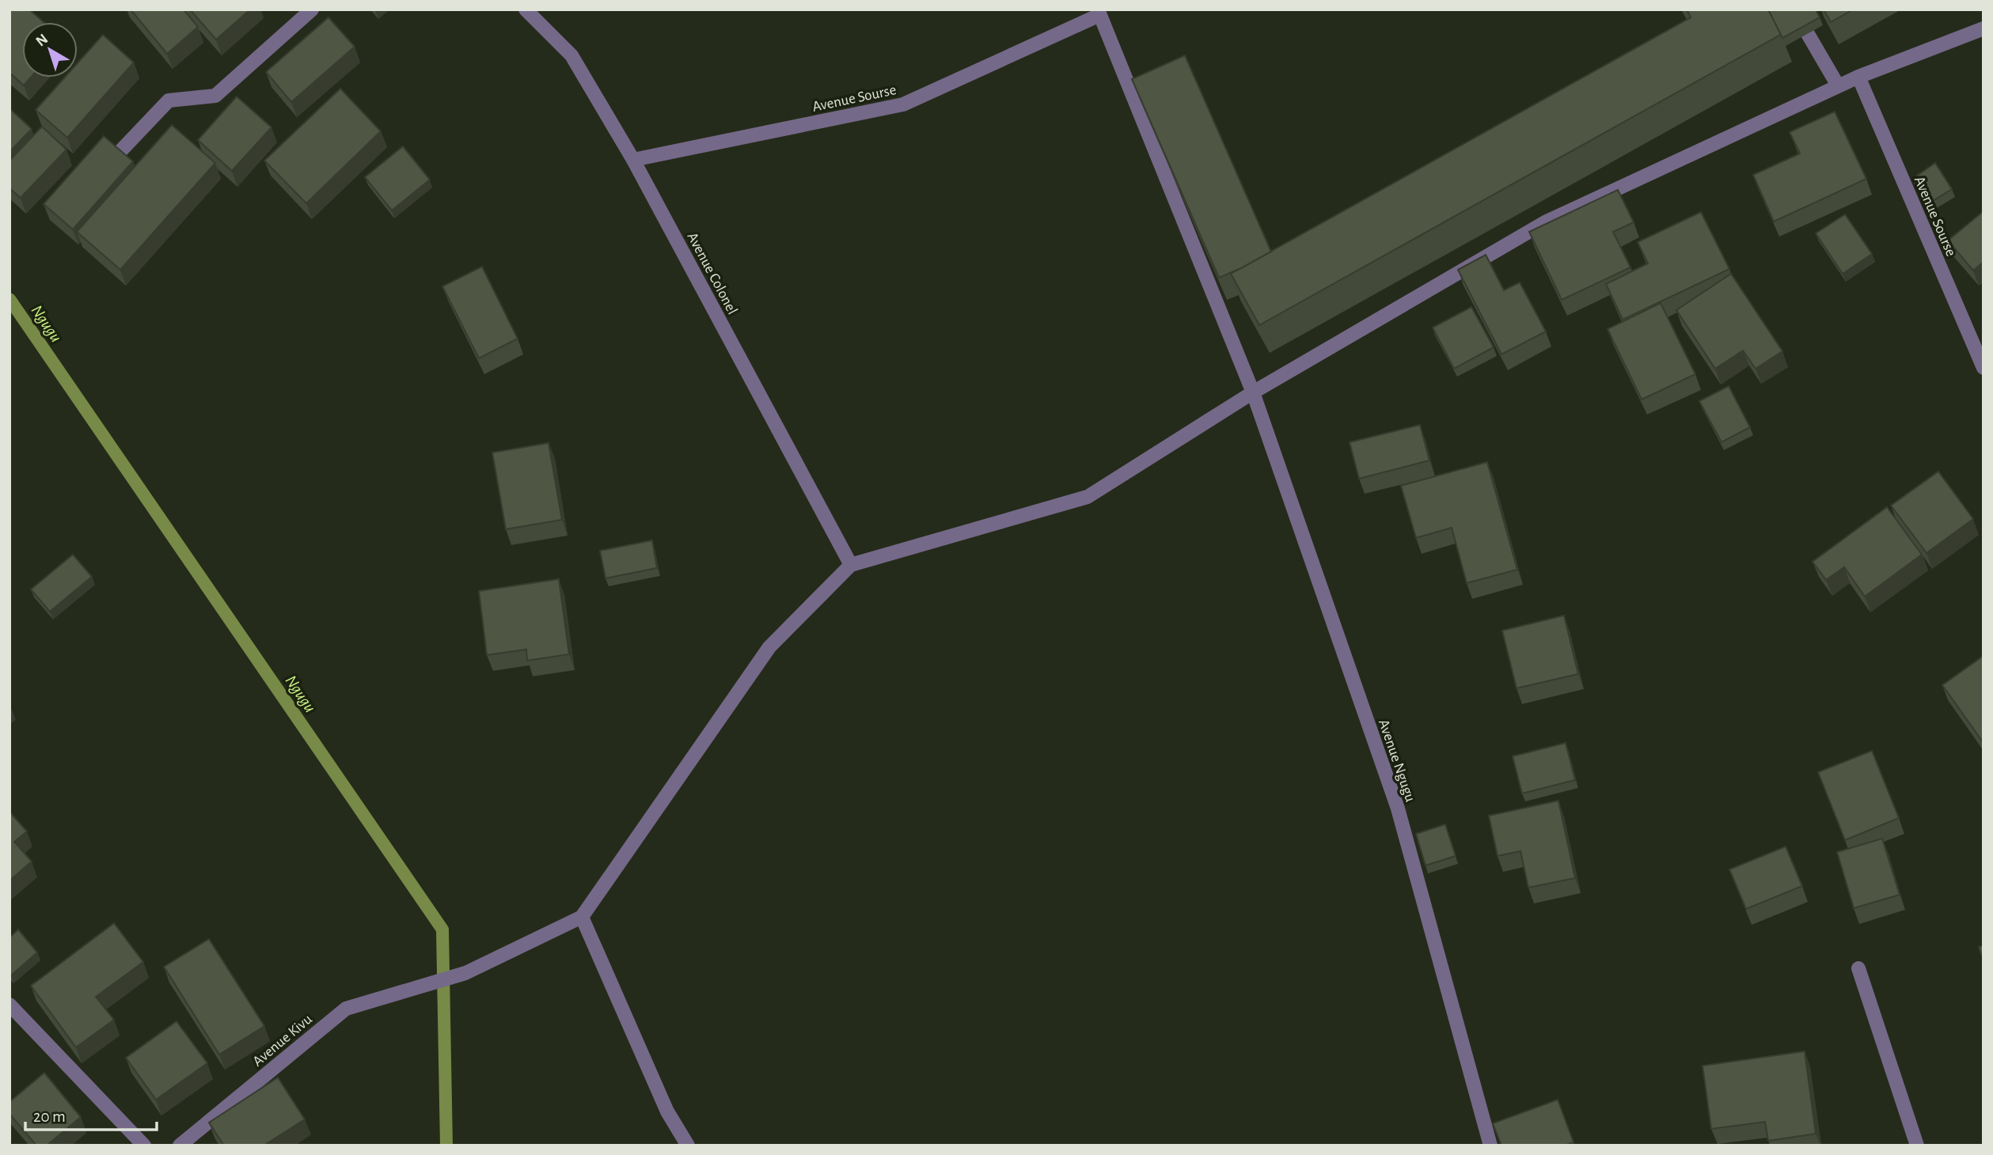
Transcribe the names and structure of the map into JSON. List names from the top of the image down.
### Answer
{
  "streets": {
    "street": [
      "Avenue Sourse",
      "Avenue Colonel",
      "Avenue Ngugu",
      "Avenue Kivu"
    ]
  },
  "crossings": [
    ["Avenue Sourse", "Avenue Colonel"],
    ["Avenue Sourse", "Avenue Ngugu"]
  ],
  "water": ["Ngugu"],
  "scale_bar": "20 m",
  "north": "top left"
}
